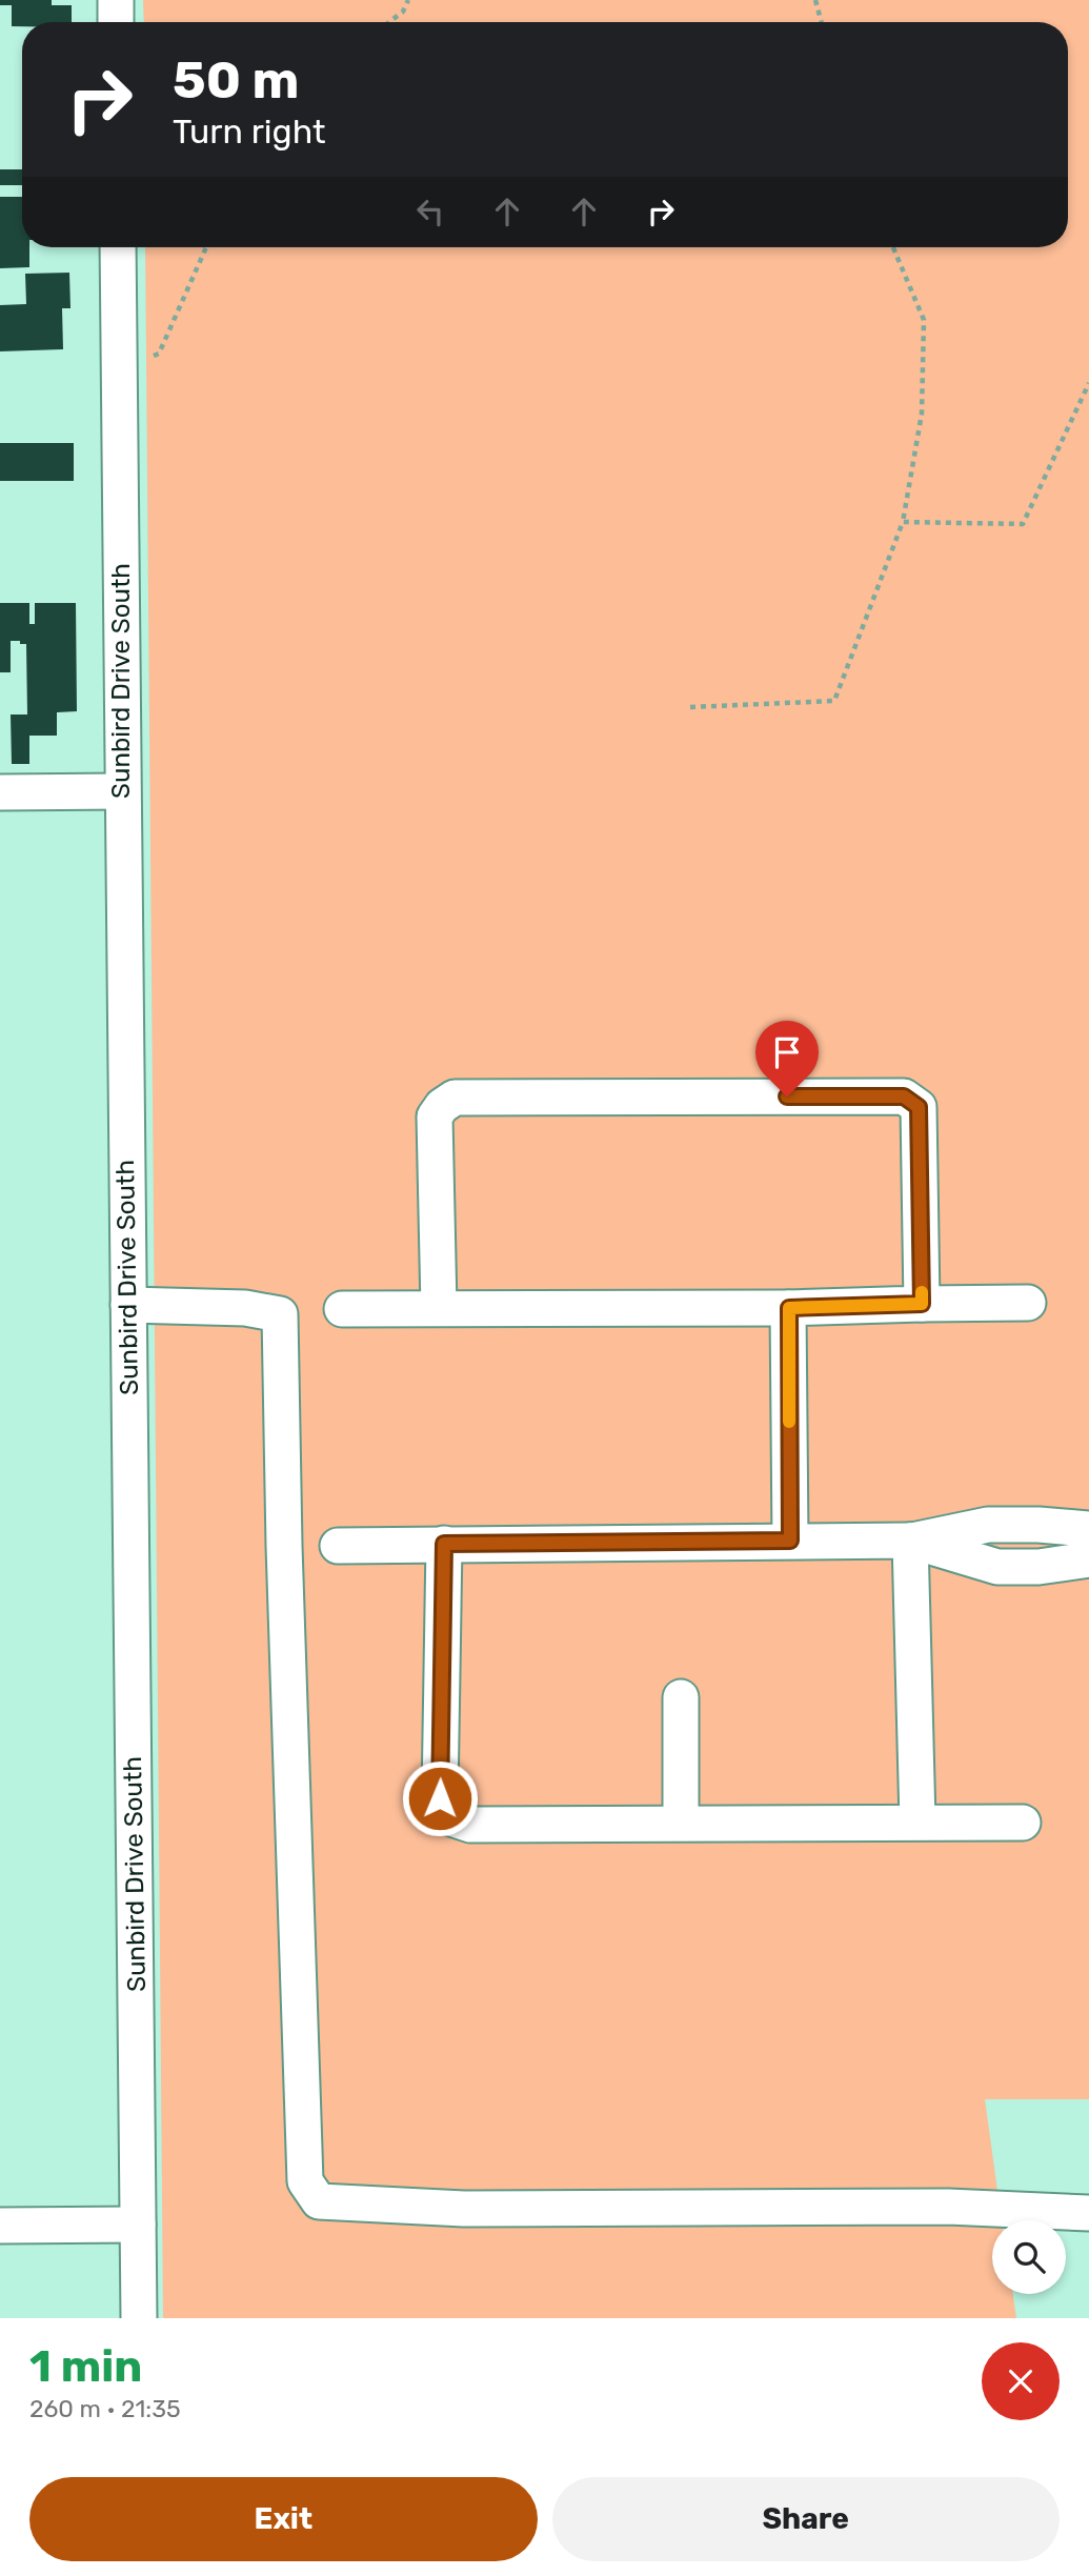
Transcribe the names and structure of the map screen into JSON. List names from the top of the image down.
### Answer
{
  "streets": {
    "street": ["Sunbird Drive South"]
  },
  "page": {
    "turn": ["50 m", "Turn right"],
    "heading": ["1 min", "260 m · 21:35"],
    "buttons": ["Exit", "Share"]
  }
}
